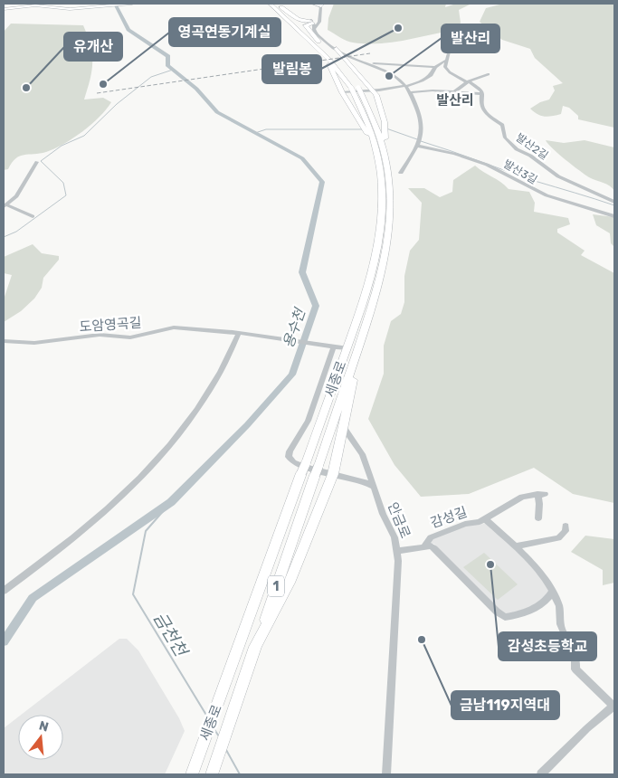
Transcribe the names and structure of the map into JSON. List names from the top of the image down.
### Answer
{
  "streets": {
    "highway": ["세종로", "1"],
    "street": [
      "발산2길",
      "발산3길",
      "도암영곡길",
      "감성길",
      "안금로"
    ]
  },
  "crossings": [
    ["도암영곡길", "세종로"],
    ["감성길", "안금로"]
  ],
  "districts": ["발산리"],
  "water": ["용수천", "금천천"],
  "places": [
    "발림봉",
    "발산리",
    "영곡연동기계실",
    "유개산",
    "감성초등학교",
    "금남119지역대"
  ],
  "north": "top"
}
